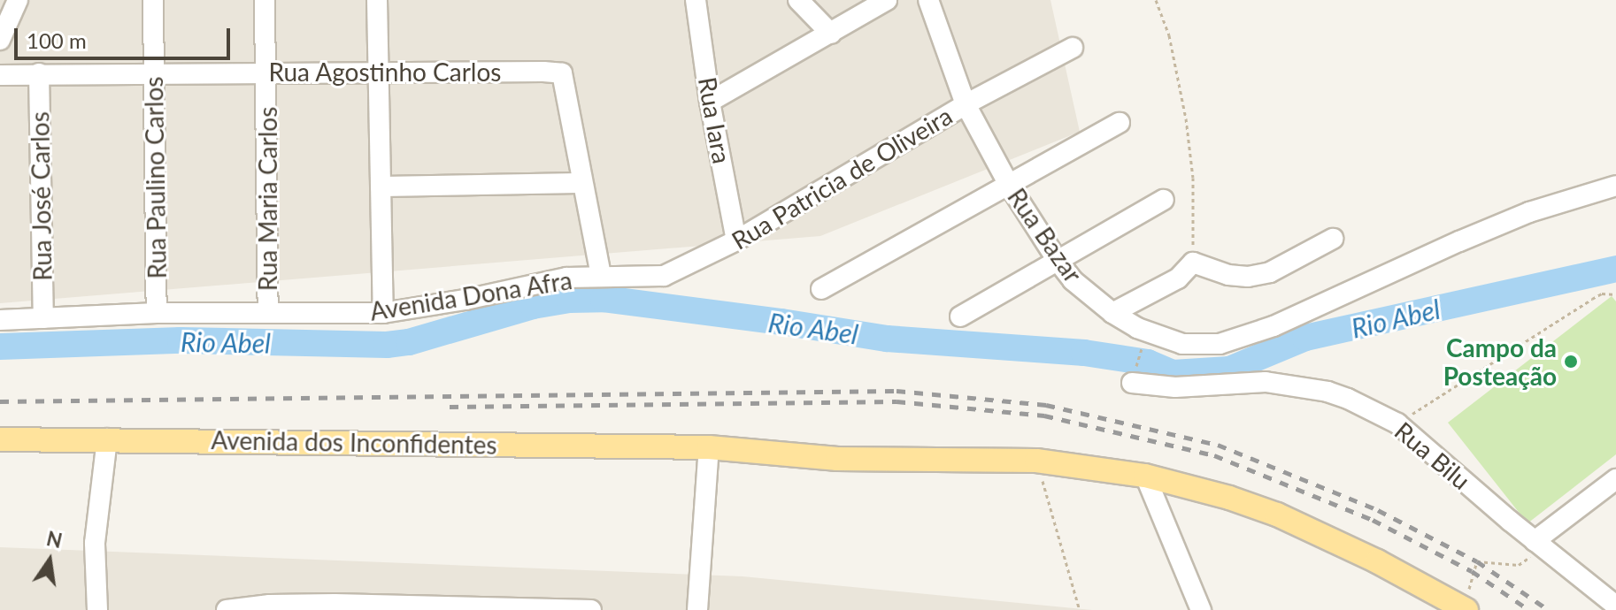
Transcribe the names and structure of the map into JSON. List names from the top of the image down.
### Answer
{
  "streets": {
    "main road": ["Avenida dos Inconfidentes"],
    "street": [
      "Rua Agostinho Carlos",
      "Rua Iara",
      "Rua Paulino Carlos",
      "Rua Patricia de Oliveira",
      "Rua José Carlos",
      "Rua Maria Carlos",
      "Rua Bazar",
      "Avenida Dona Afra",
      "Rua Bilu"
    ]
  },
  "crossings": [
    ["Rua Agostinho Carlos", "Rua Paulino Carlos"],
    ["Rua Agostinho Carlos", "Rua Patricia de Oliveira"],
    ["Rua Agostinho Carlos", "Rua José Carlos"],
    ["Rua Agostinho Carlos", "Rua Maria Carlos"],
    ["Rua Agostinho Carlos", "Avenida Dona Afra"],
    ["Rua Iara", "Rua Patricia de Oliveira"],
    ["Rua Paulino Carlos", "Avenida Dona Afra"],
    ["Rua Patricia de Oliveira", "Rua Bazar"],
    ["Rua Patricia de Oliveira", "Avenida Dona Afra"],
    ["Rua José Carlos", "Avenida Dona Afra"],
    ["Rua Maria Carlos", "Avenida Dona Afra"]
  ],
  "water": ["Rio Abel"],
  "places": ["Campo da Posteação"],
  "scale_bar": "100 m",
  "north": "top"
}
